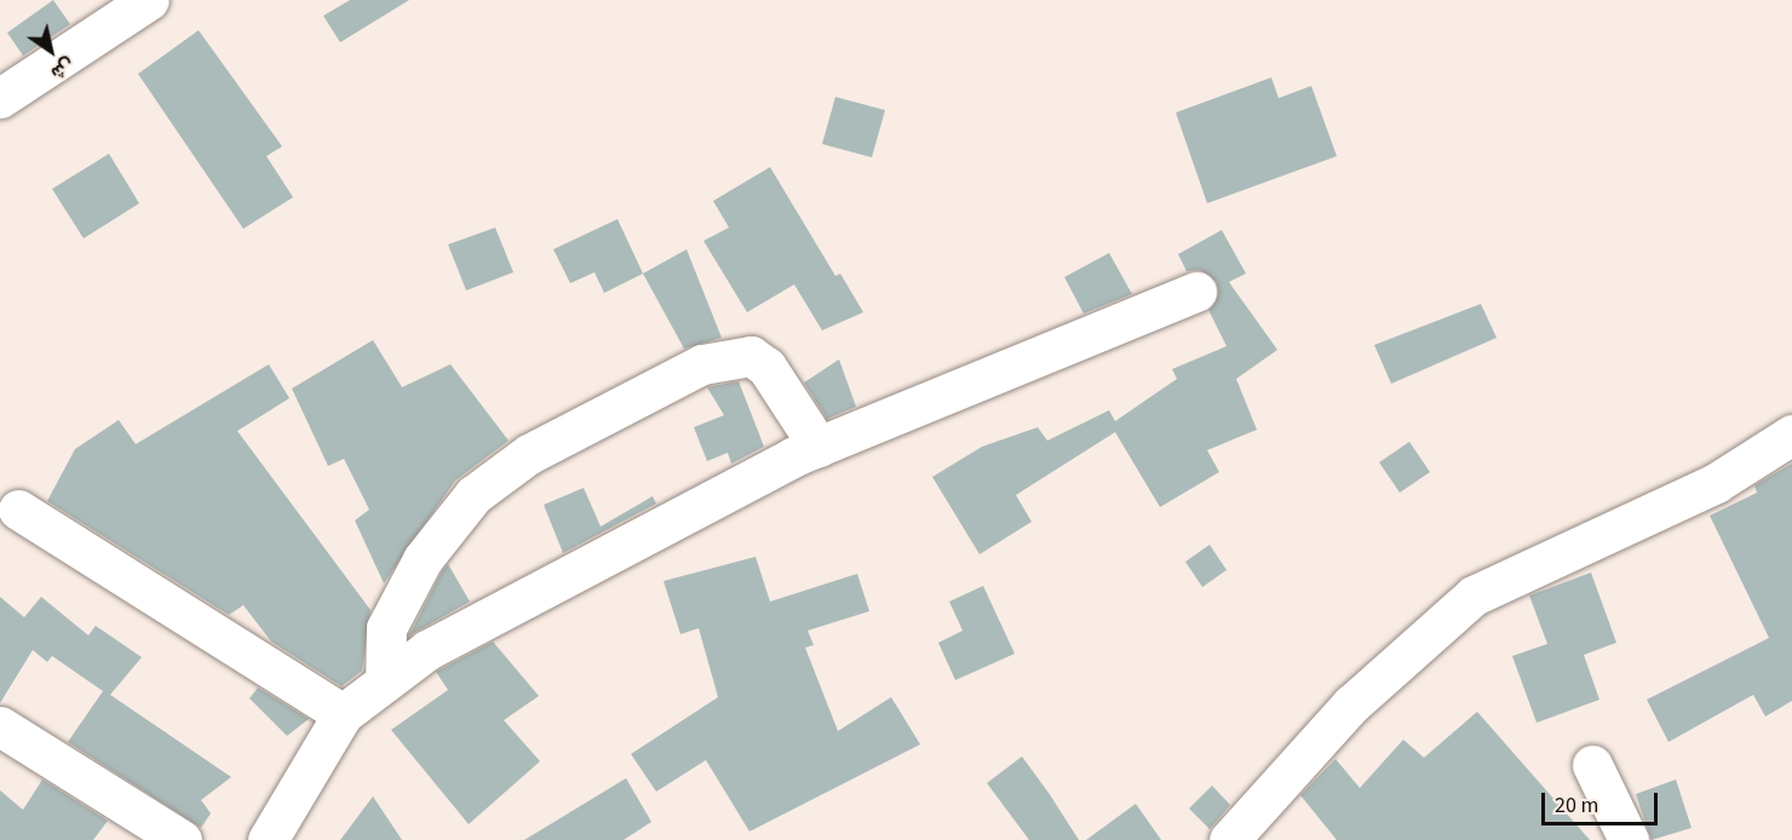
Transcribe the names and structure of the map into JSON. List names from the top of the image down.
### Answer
{
  "scale_bar": "20 m",
  "north": "bottom right"
}
